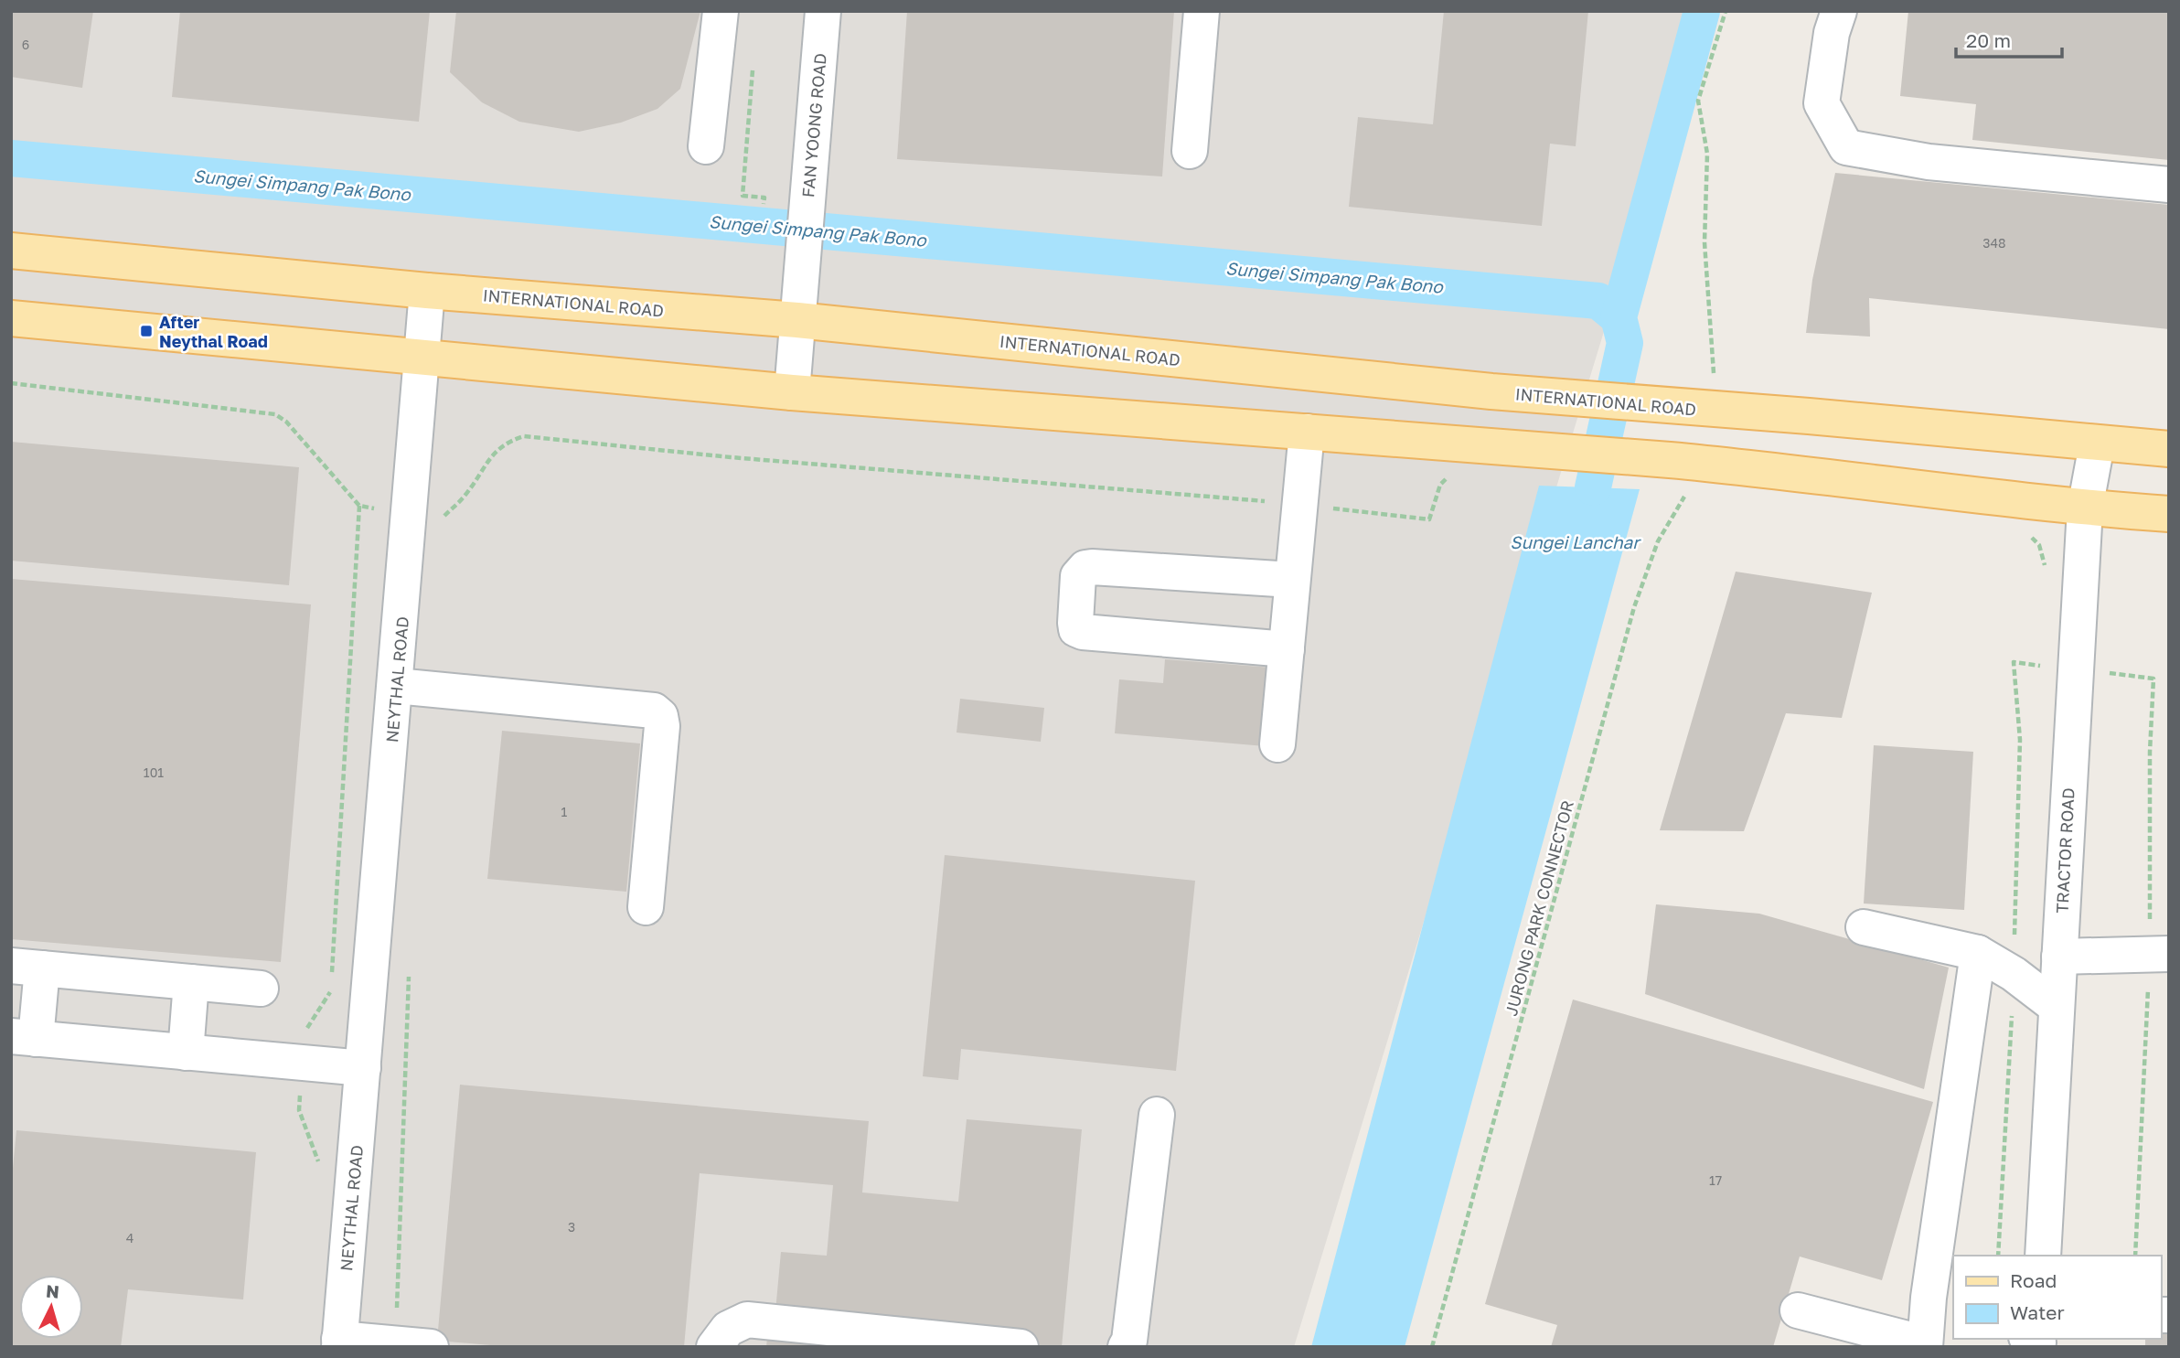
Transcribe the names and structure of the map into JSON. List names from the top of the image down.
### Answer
{
  "streets": {
    "main road": ["INTERNATIONAL ROAD"],
    "street": ["FAN YOONG ROAD", "NEYTHAL ROAD", "TRACTOR ROAD"],
    "path": ["JURONG PARK CONNECTOR"]
  },
  "crossings": [
    ["FAN YOONG ROAD", "INTERNATIONAL ROAD"],
    ["INTERNATIONAL ROAD", "NEYTHAL ROAD"],
    ["INTERNATIONAL ROAD", "TRACTOR ROAD"]
  ],
  "water": ["Sungei Simpang Pak Bono", "Sungei Lanchar"],
  "places": {
    "transit": ["After Neythal Road"]
  },
  "house_numbers": [
    "6",
    "348",
    "101",
    "1",
    "17",
    "3",
    "4"
  ],
  "legend": ["Road", "Water"],
  "scale_bar": "20 m",
  "north": "top"
}
